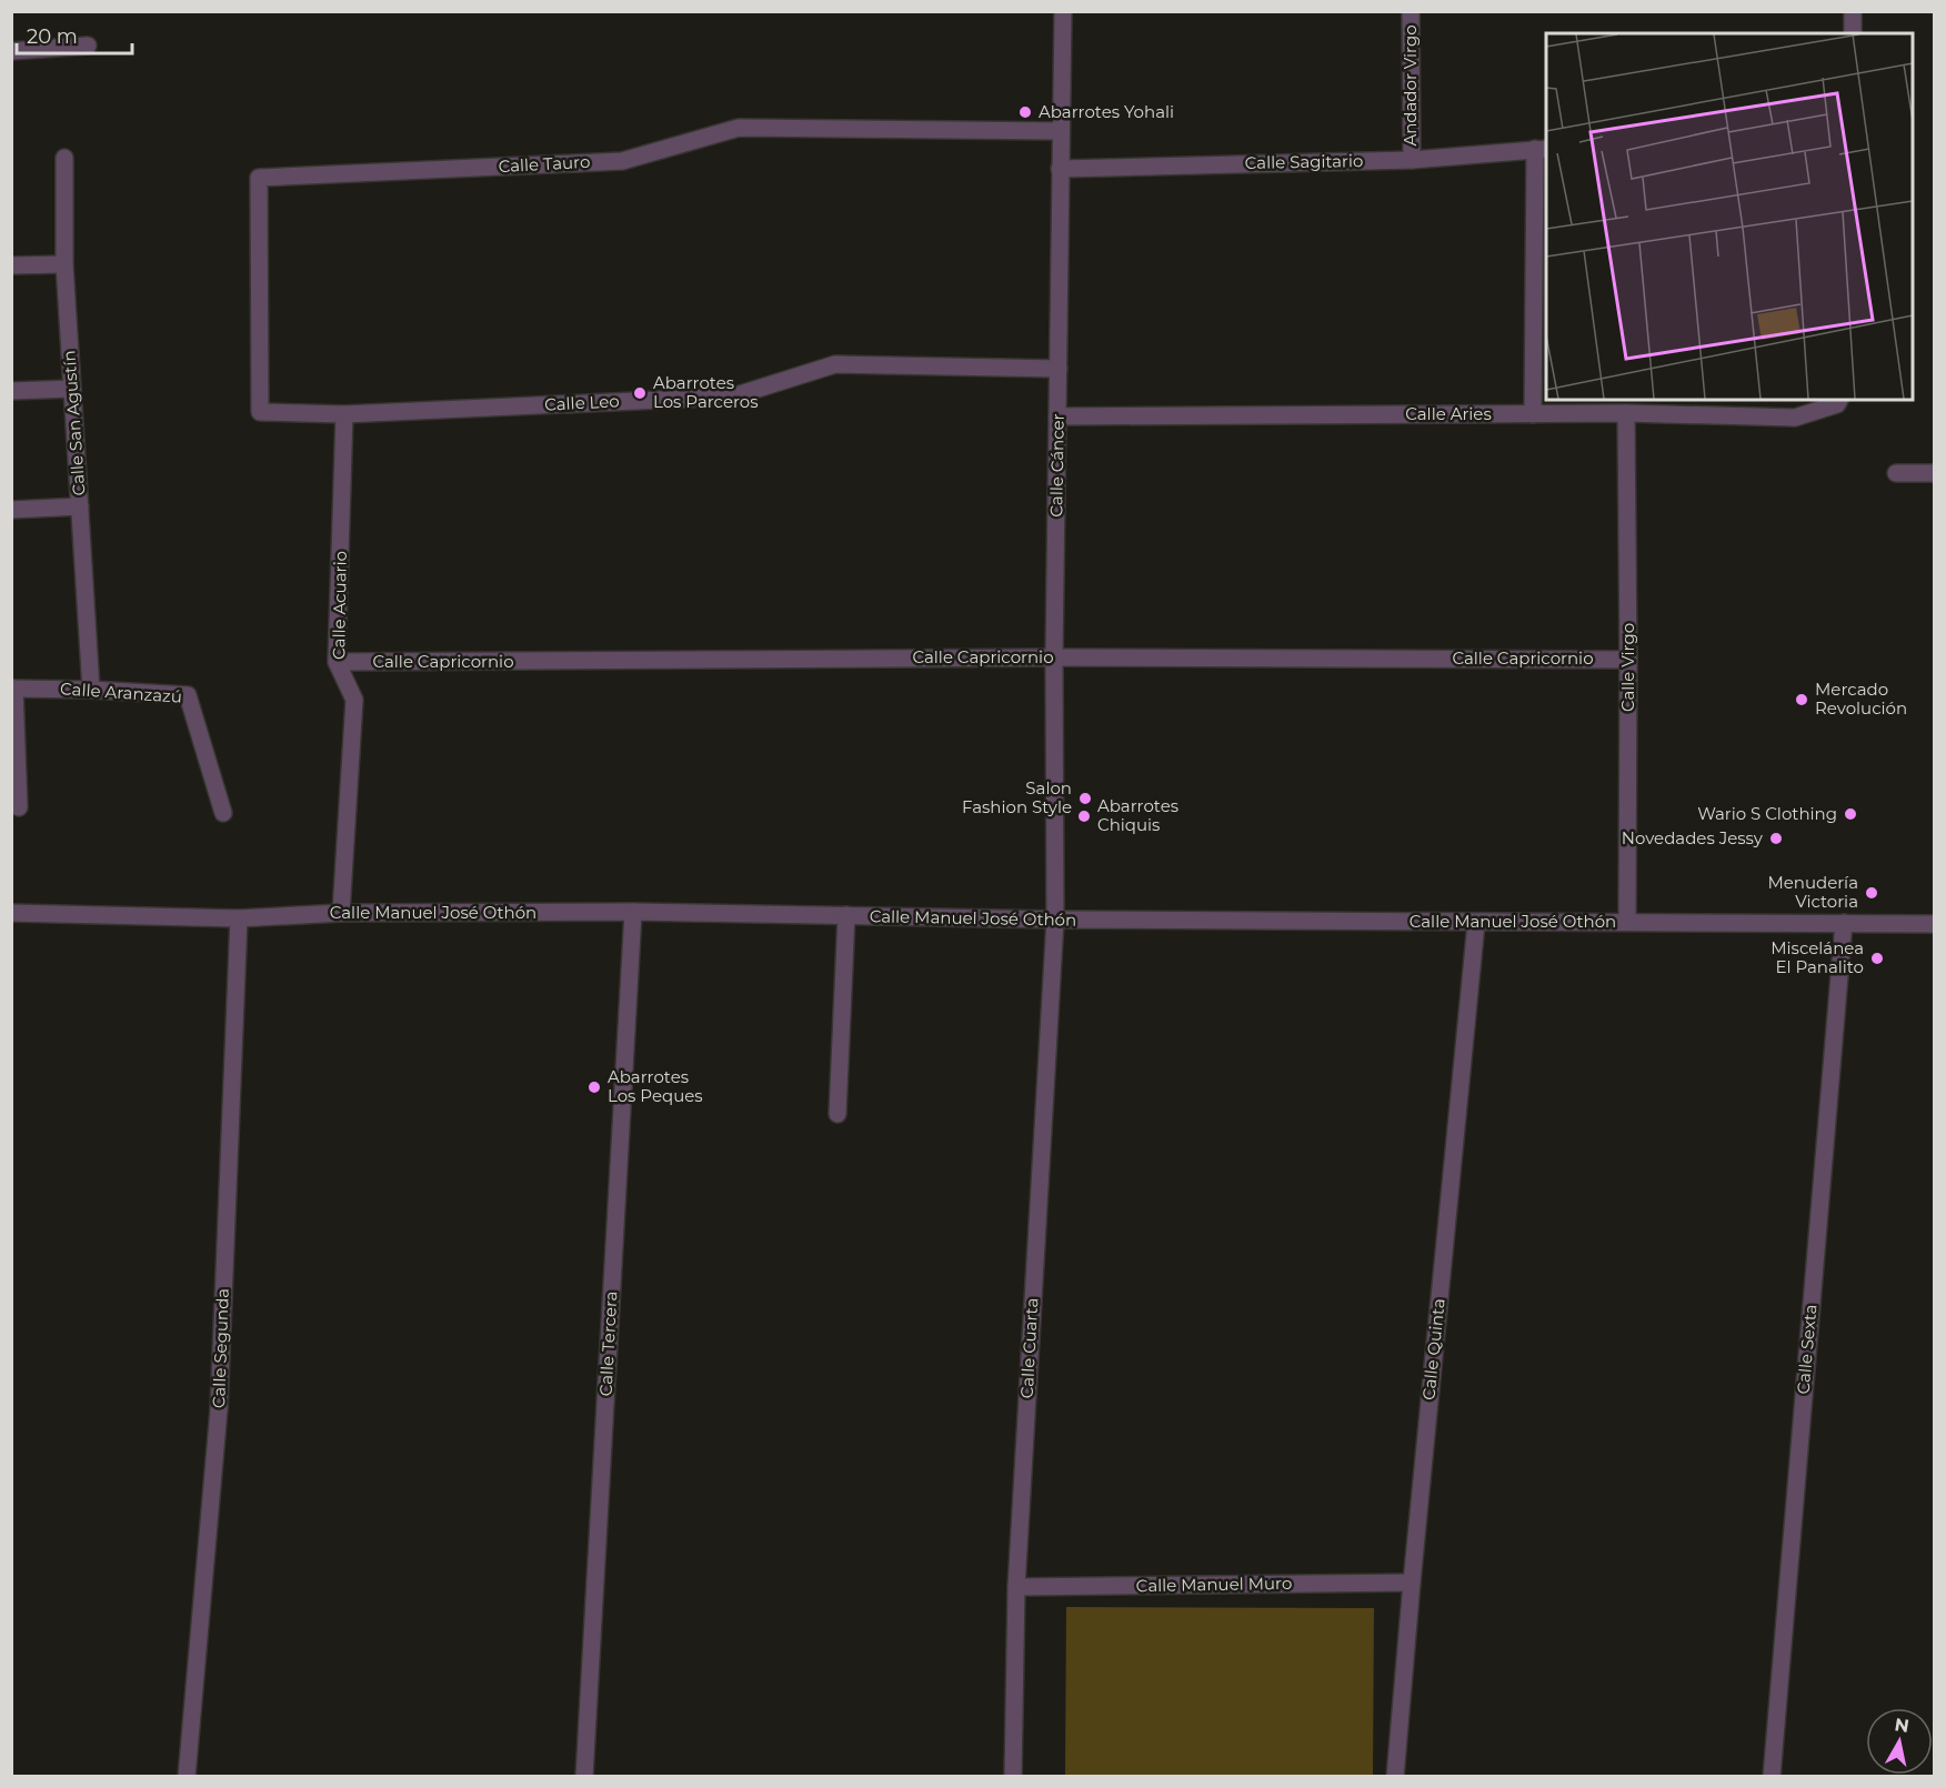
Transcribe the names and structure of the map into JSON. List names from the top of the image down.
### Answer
{
  "streets": {
    "street": [
      "Andador Virgo",
      "Calle Sagitario",
      "Calle Tauro",
      "Calle Leo",
      "Calle Aries",
      "Calle San Agustín",
      "Calle Cáncer",
      "Calle Acuario",
      "Calle Capricornio",
      "Calle Virgo",
      "Calle Aranzazú",
      "Calle Manuel José Othón",
      "Calle Tercera",
      "Calle Segunda",
      "Calle Cuarta",
      "Calle Quinta",
      "Calle Sexta",
      "Calle Manuel Muro"
    ]
  },
  "crossings": [
    ["Andador Virgo", "Calle Sagitario"],
    ["Calle Sagitario", "Calle Cáncer"],
    ["Calle Tauro", "Calle Leo"],
    ["Calle Tauro", "Calle Cáncer"],
    ["Calle Leo", "Calle Cáncer"],
    ["Calle Leo", "Calle Acuario"],
    ["Calle Aries", "Calle Cáncer"],
    ["Calle Aries", "Calle Virgo"],
    ["Calle San Agustín", "Calle Aranzazú"],
    ["Calle Cáncer", "Calle Capricornio"],
    ["Calle Cáncer", "Calle Manuel José Othón"],
    ["Calle Cáncer", "Calle Cuarta"],
    ["Calle Acuario", "Calle Capricornio"],
    ["Calle Acuario", "Calle Manuel José Othón"],
    ["Calle Capricornio", "Calle Virgo"],
    ["Calle Virgo", "Calle Manuel José Othón"],
    ["Calle Manuel José Othón", "Calle Tercera"],
    ["Calle Manuel José Othón", "Calle Segunda"],
    ["Calle Manuel José Othón", "Calle Cuarta"],
    ["Calle Manuel José Othón", "Calle Quinta"],
    ["Calle Manuel José Othón", "Calle Sexta"],
    ["Calle Cuarta", "Calle Manuel Muro"],
    ["Calle Quinta", "Calle Manuel Muro"]
  ],
  "places": [
    "Abarrotes Yohali",
    "Abarrotes Los Parceros",
    "Mercado Revolución",
    "Salon Fashion Style",
    "Wario S Clothing",
    "Abarrotes Chiquis",
    "Novedades Jessy",
    "Menudería Victoria",
    "Miscelánea El Panalito",
    "Abarrotes Los Peques"
  ],
  "scale_bar": "20 m",
  "north": "top"
}
